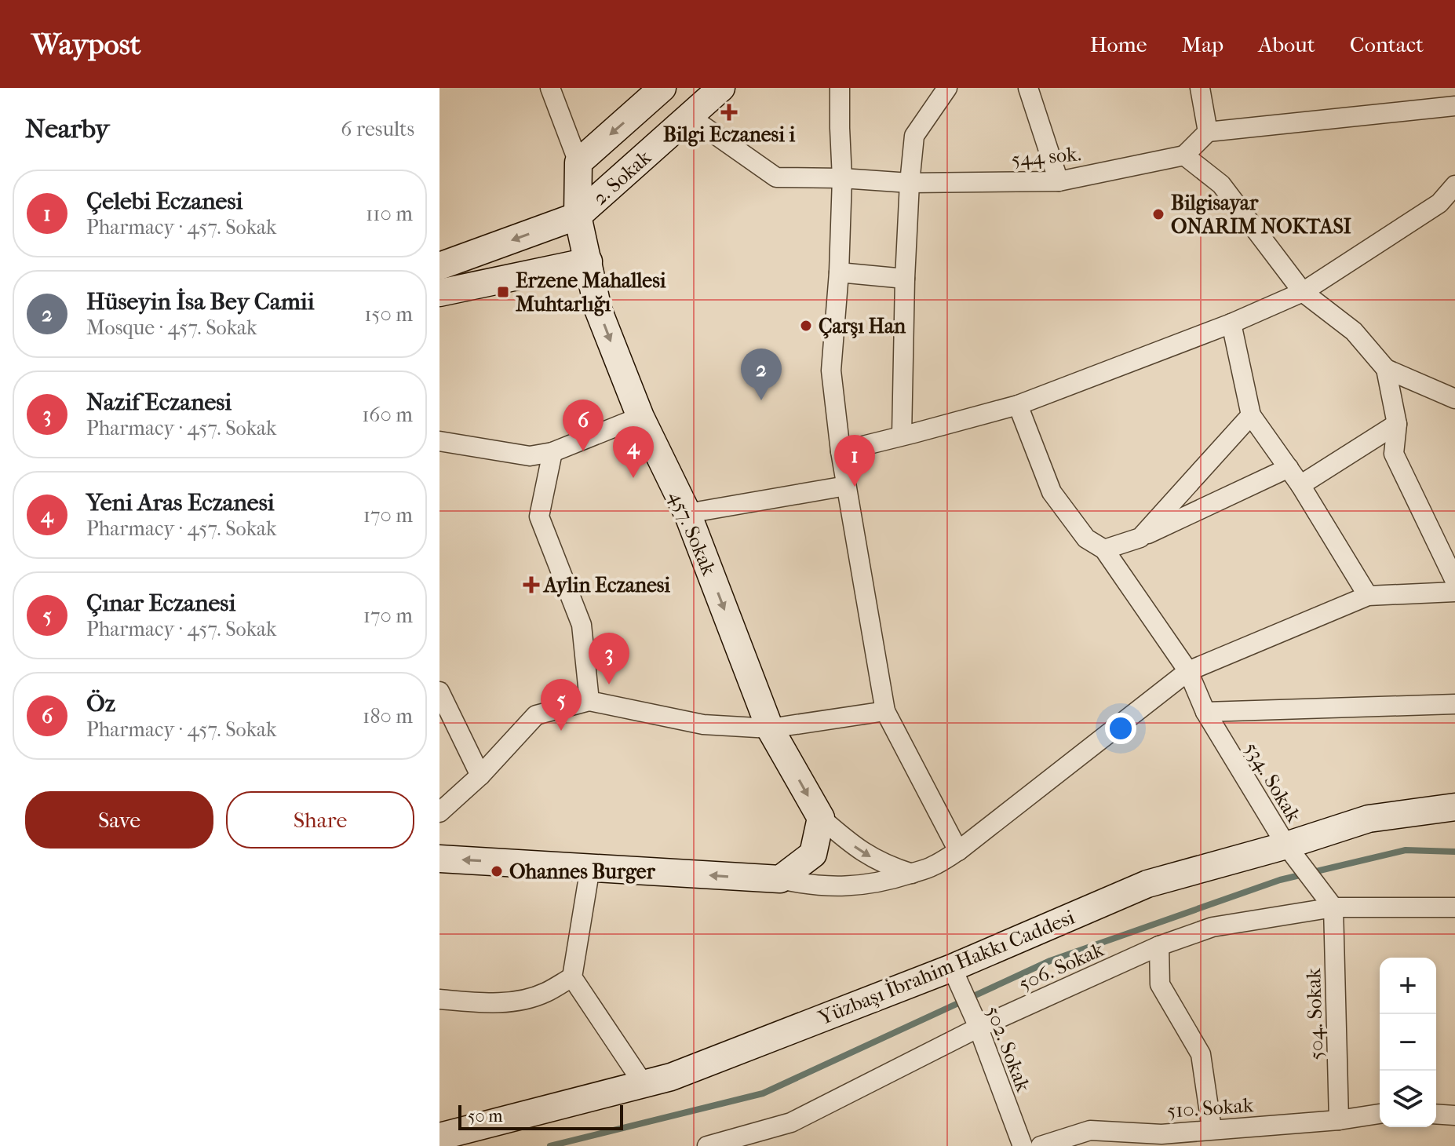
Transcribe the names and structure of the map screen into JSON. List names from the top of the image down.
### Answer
{
  "streets": {
    "street": [
      "544 sok.",
      "2. Sokak",
      "457. Sokak",
      "534. Sokak",
      "506. Sokak",
      "Yüzbaşı İbrahim Hakkı Caddesi",
      "504. Sokak",
      "502. Sokak",
      "510. Sokak"
    ]
  },
  "crossings": [
    ["544 sok.", "2. Sokak"],
    ["2. Sokak", "457. Sokak"],
    ["534. Sokak", "506. Sokak"],
    ["534. Sokak", "Yüzbaşı İbrahim Hakkı Caddesi"],
    ["534. Sokak", "504. Sokak"],
    ["506. Sokak", "504. Sokak"],
    ["506. Sokak", "502. Sokak"],
    ["Yüzbaşı İbrahim Hakkı Caddesi", "502. Sokak"],
    ["504. Sokak", "510. Sokak"]
  ],
  "places": {
    "health": ["Bilgi Eczanesi i", "Aylin Eczanesi"],
    "other": ["Bilgisayar ONARIM NOKTASI", "Çarşı Han", "Ohannes Burger"],
    "transit": ["Erzene Mahallesi Muhtarlığı"]
  },
  "scale_bar": "50 m",
  "page": {
    "header": "Waypost",
    "nav": [
      "Home",
      "Map",
      "About",
      "Contact"
    ],
    "heading": ["Nearby", "6 results"],
    "list": [
      {
        "mark": "1",
        "name": "Çelebi Eczanesi",
        "note": "Pharmacy · 457. Sokak",
        "value": "110 m"
      },
      {
        "mark": "2",
        "name": "Hüseyin İsa Bey Camii",
        "note": "Mosque · 457. Sokak",
        "value": "150 m"
      },
      {
        "mark": "3",
        "name": "Nazif Eczanesi",
        "note": "Pharmacy · 457. Sokak",
        "value": "160 m"
      },
      {
        "mark": "4",
        "name": "Yeni Aras Eczanesi",
        "note": "Pharmacy · 457. Sokak",
        "value": "170 m"
      },
      {
        "mark": "5",
        "name": "Çınar Eczanesi",
        "note": "Pharmacy · 457. Sokak",
        "value": "170 m"
      },
      {
        "mark": "6",
        "name": "Öz",
        "note": "Pharmacy · 457. Sokak",
        "value": "180 m"
      }
    ],
    "pins": [
      "2",
      "6",
      "4",
      "1",
      "3",
      "5"
    ],
    "buttons": ["Save", "Share"],
    "map_buttons": ["+", "−"],
    "scale": "50 m"
  }
}
